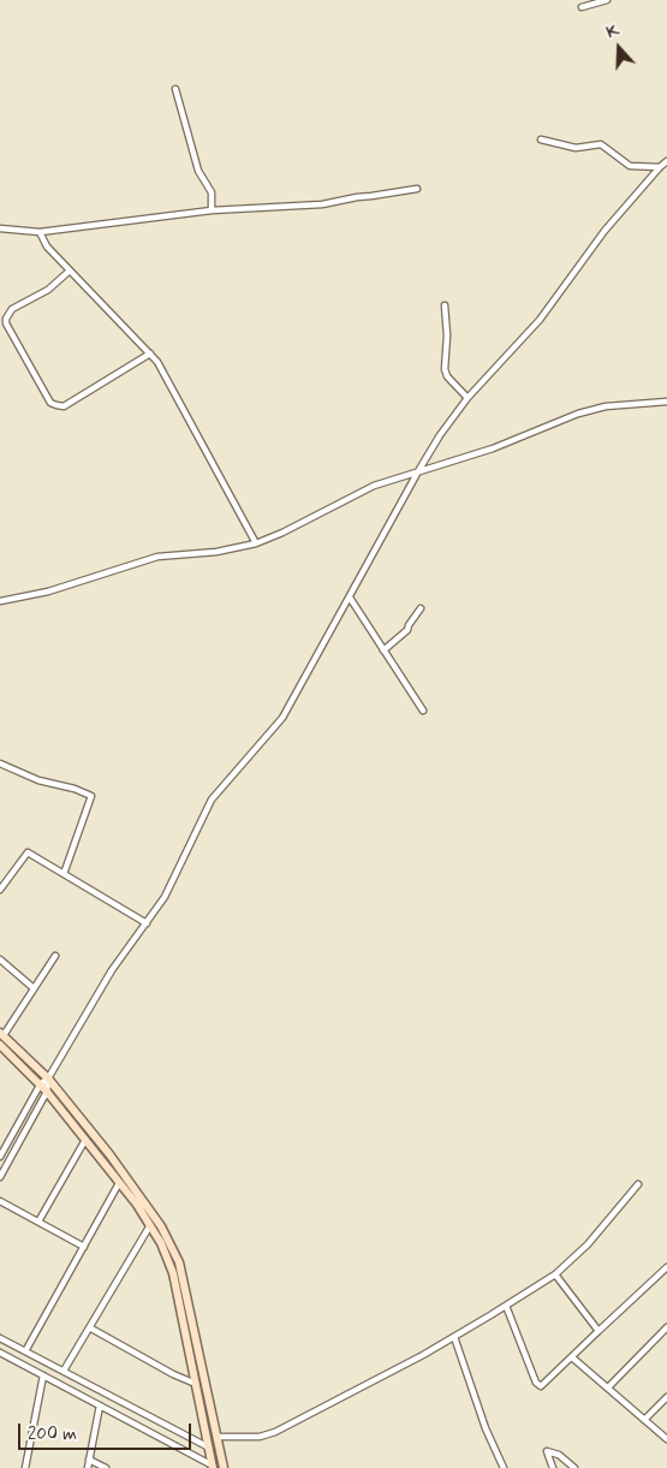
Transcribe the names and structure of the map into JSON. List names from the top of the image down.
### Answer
{
  "scale_bar": "200 m",
  "north": "top"
}
